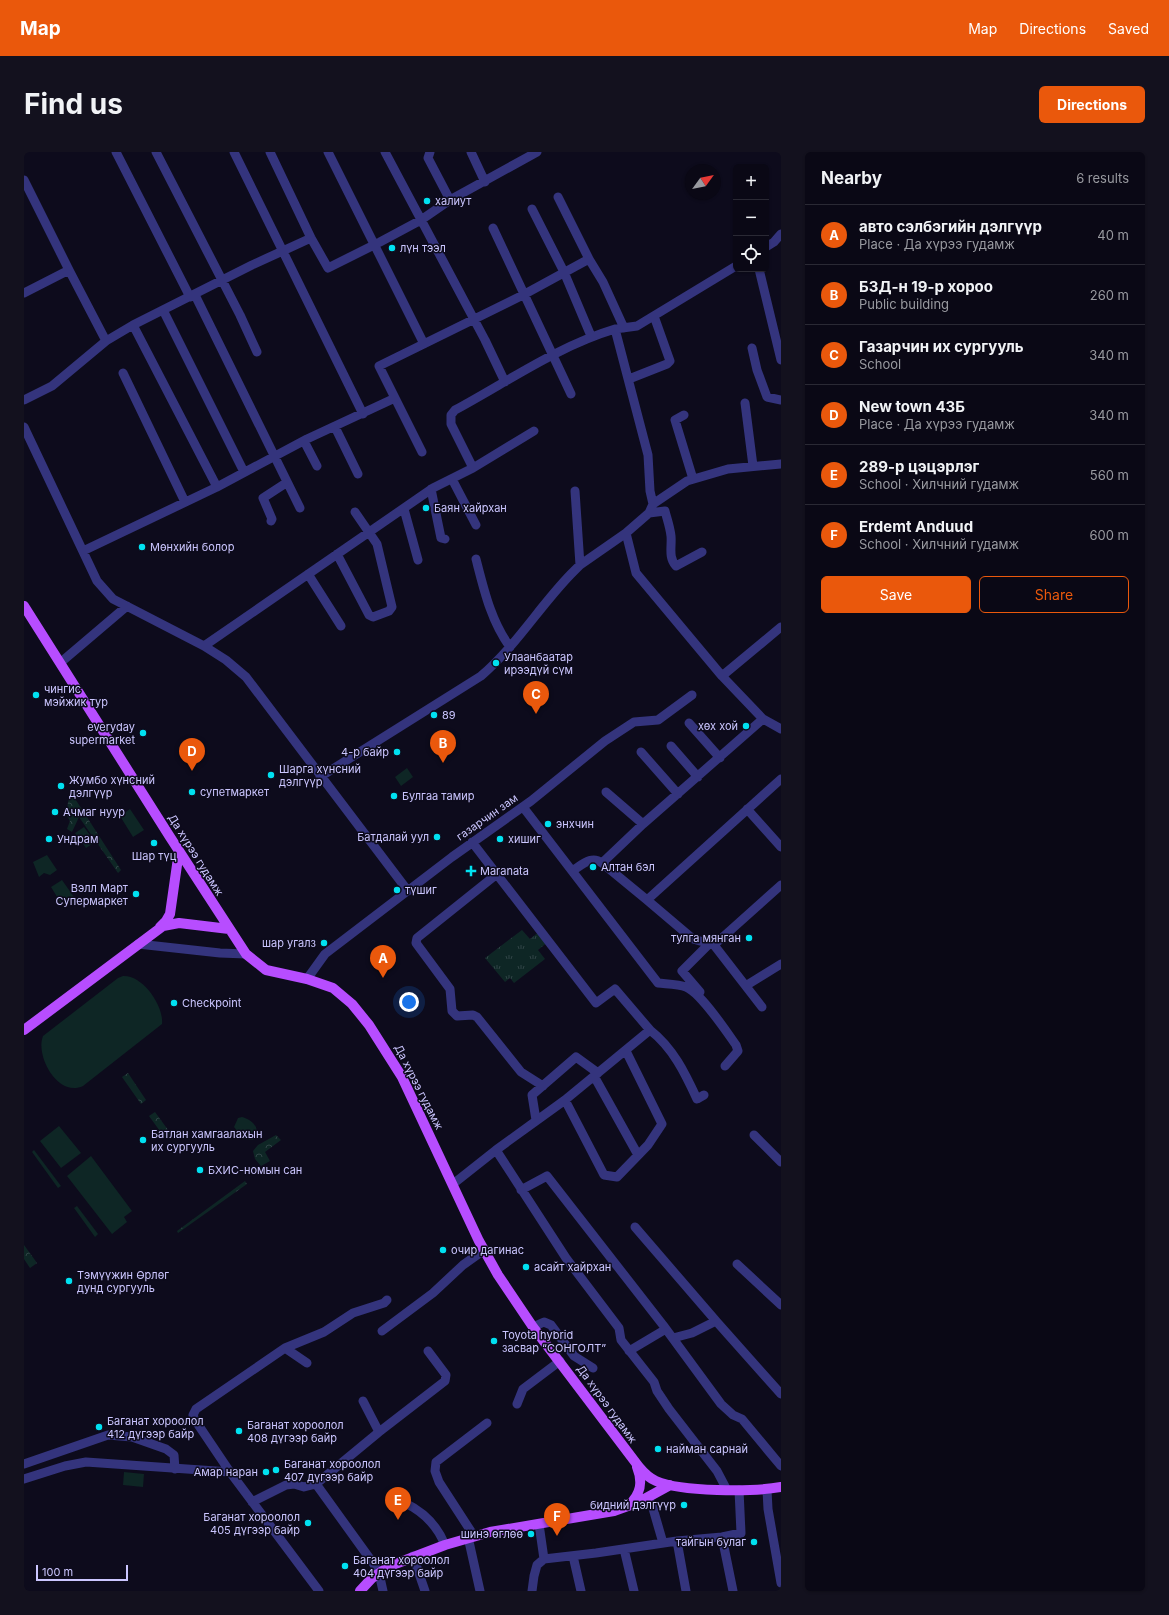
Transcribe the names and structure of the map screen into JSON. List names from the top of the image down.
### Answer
{
  "streets": {
    "main road": ["Да хүрээ гудамж"],
    "street": ["газарчин зам"]
  },
  "crossings": [
    ["газарчин зам", "Да хүрээ гудамж"]
  ],
  "places": {
    "other": [
      "халиут",
      "лүн тээл",
      "Баян хайрхан",
      "Мөнхийн болор",
      "Улаанбаатар ирээдүй сүм",
      "чингис мэйжик тур",
      "89",
      "хөх хой",
      "everyday supermarket",
      "4-р байр",
      "Шарга хүнсний дэлгүүр",
      "Жумбо хүнсний дэлгүүр",
      "супетмаркет",
      "Булгаа тамир",
      "Ачмаг нуур",
      "энхчин",
      "Батдалай уул",
      "Ундрам",
      "хишиг",
      "Шар түц",
      "Алтан бэл",
      "түшиг",
      "Вэлл Март Супермаркет",
      "тулга мянган",
      "шар угалз",
      "Checkpoint",
      "Батлан хамгаалахын их сургууль",
      "БХИС-номын сан",
      "очир дагинас",
      "асайт хайрхан",
      "Тэмүүжин Өрлөг дунд сургууль",
      "Toyota hybrid засвар “СОНГОЛТ”",
      "Баганат хороолол 412 дүгээр байр",
      "Баганат хороолол 408 дүгээр байр",
      "найман сарнай",
      "Баганат хороолол 407 дүгээр байр",
      "Амар наран",
      "бидний дэлгүүр",
      "Баганат хороолол 405 дүгээр байр",
      "шинэ өглөө",
      "тайгын булаг",
      "Баганат хороолол 404 дүгээр байр"
    ],
    "health": ["Maranata"]
  },
  "scale_bar": "100 m",
  "north": "top right",
  "page": {
    "header": "Map",
    "nav": ["Map", "Directions", "Saved"],
    "buttons": [
      "Directions",
      ["Save", "Share"]
    ],
    "title": "Find us",
    "heading": ["Nearby", "6 results"],
    "map_buttons": ["+", "−"],
    "list": [
      {
        "mark": "A",
        "name": "авто сэлбэгийн дэлгүүр",
        "note": "Place · Да хүрээ гудамж",
        "value": "40 m"
      },
      {
        "mark": "B",
        "name": "БЗД-н 19-р хороо",
        "note": "Public building",
        "value": "260 m"
      },
      {
        "mark": "C",
        "name": "Газарчин их сургууль",
        "note": "School",
        "value": "340 m"
      },
      {
        "mark": "D",
        "name": "New town 43Б",
        "note": "Place · Да хүрээ гудамж",
        "value": "340 m"
      },
      {
        "mark": "E",
        "name": "289-р цэцэрлэг",
        "note": "School · Хилчний гудамж",
        "value": "560 m"
      },
      {
        "mark": "F",
        "name": "Erdemt Anduud",
        "note": "School · Хилчний гудамж",
        "value": "600 m"
      }
    ],
    "pins": [
      "C",
      "B",
      "D",
      "A",
      "E",
      "F"
    ],
    "scale": "100 m"
  }
}
